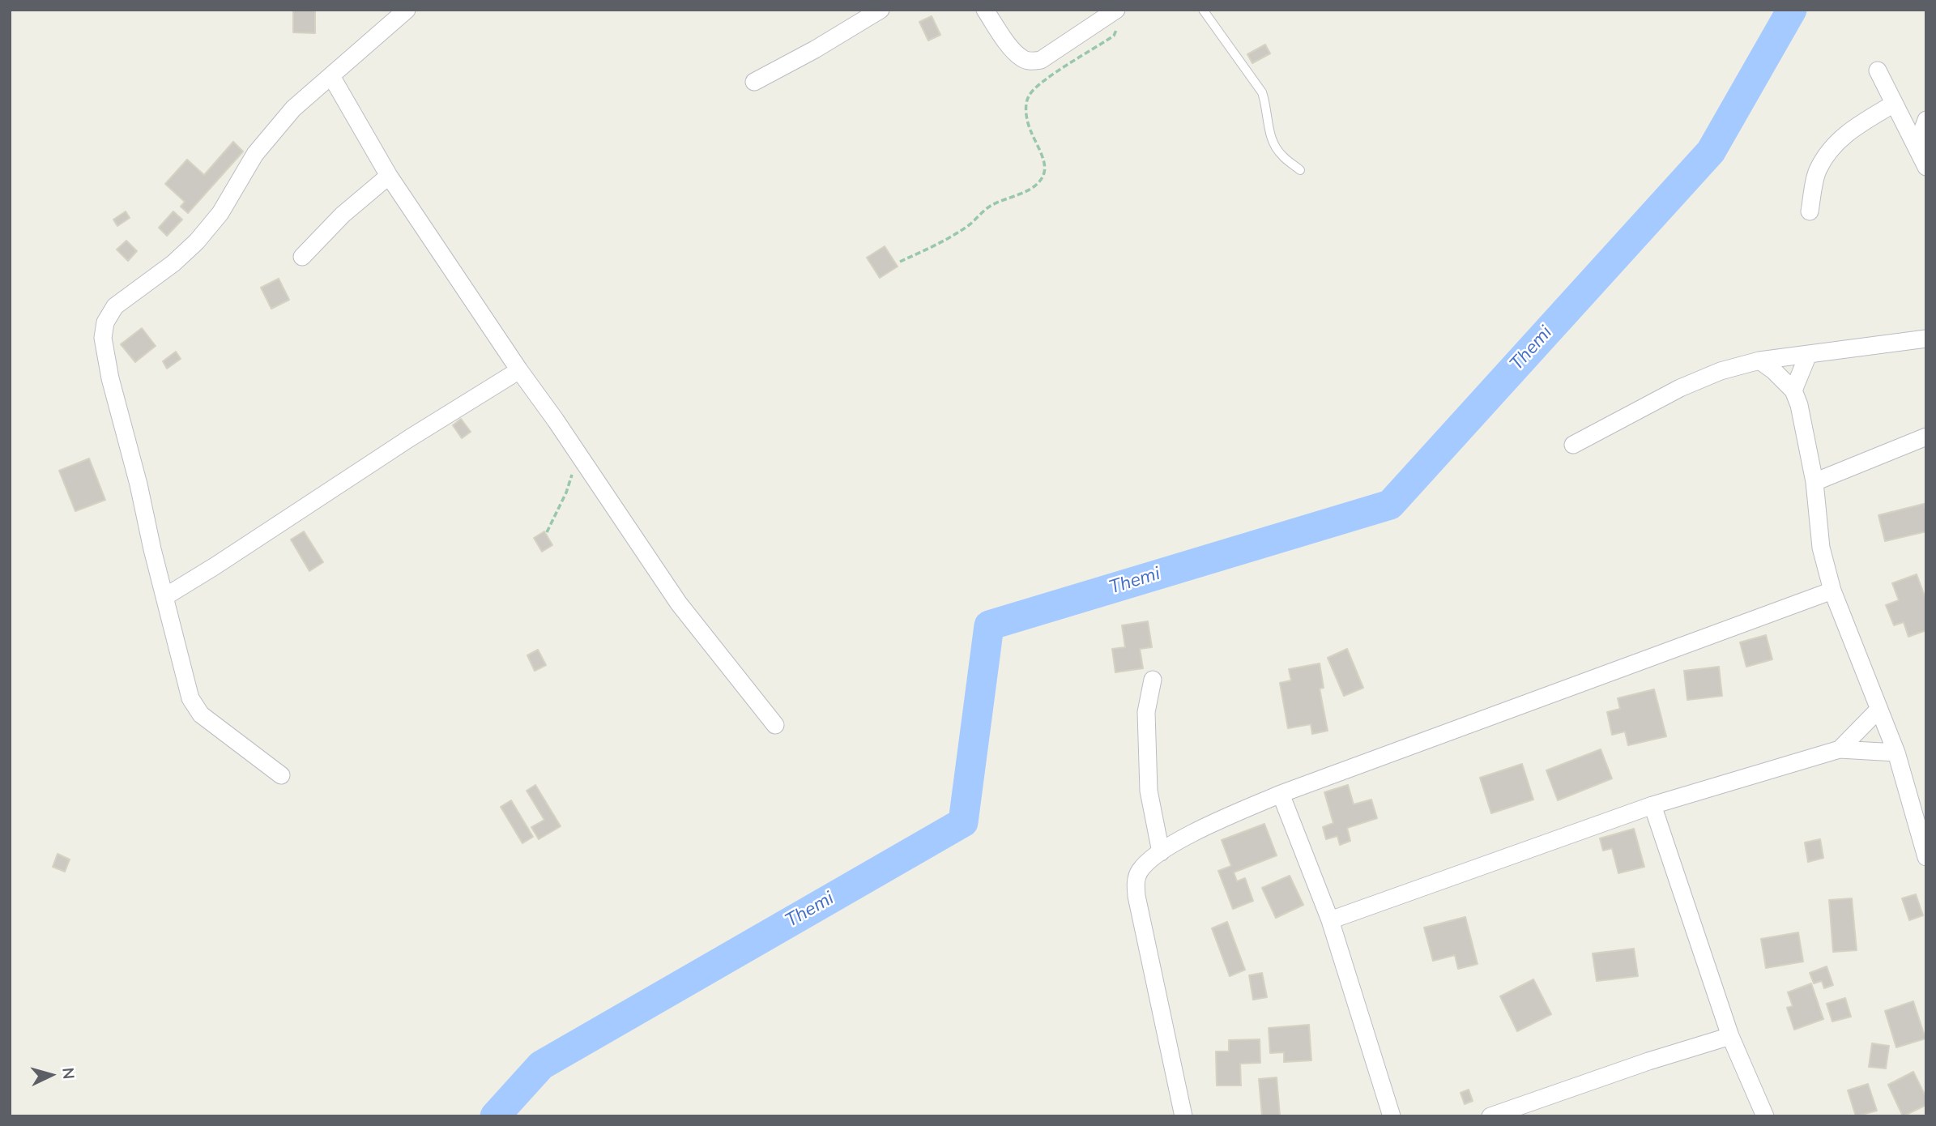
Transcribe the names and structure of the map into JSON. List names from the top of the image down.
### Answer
{
  "water": ["Themi"],
  "north": "right"
}
